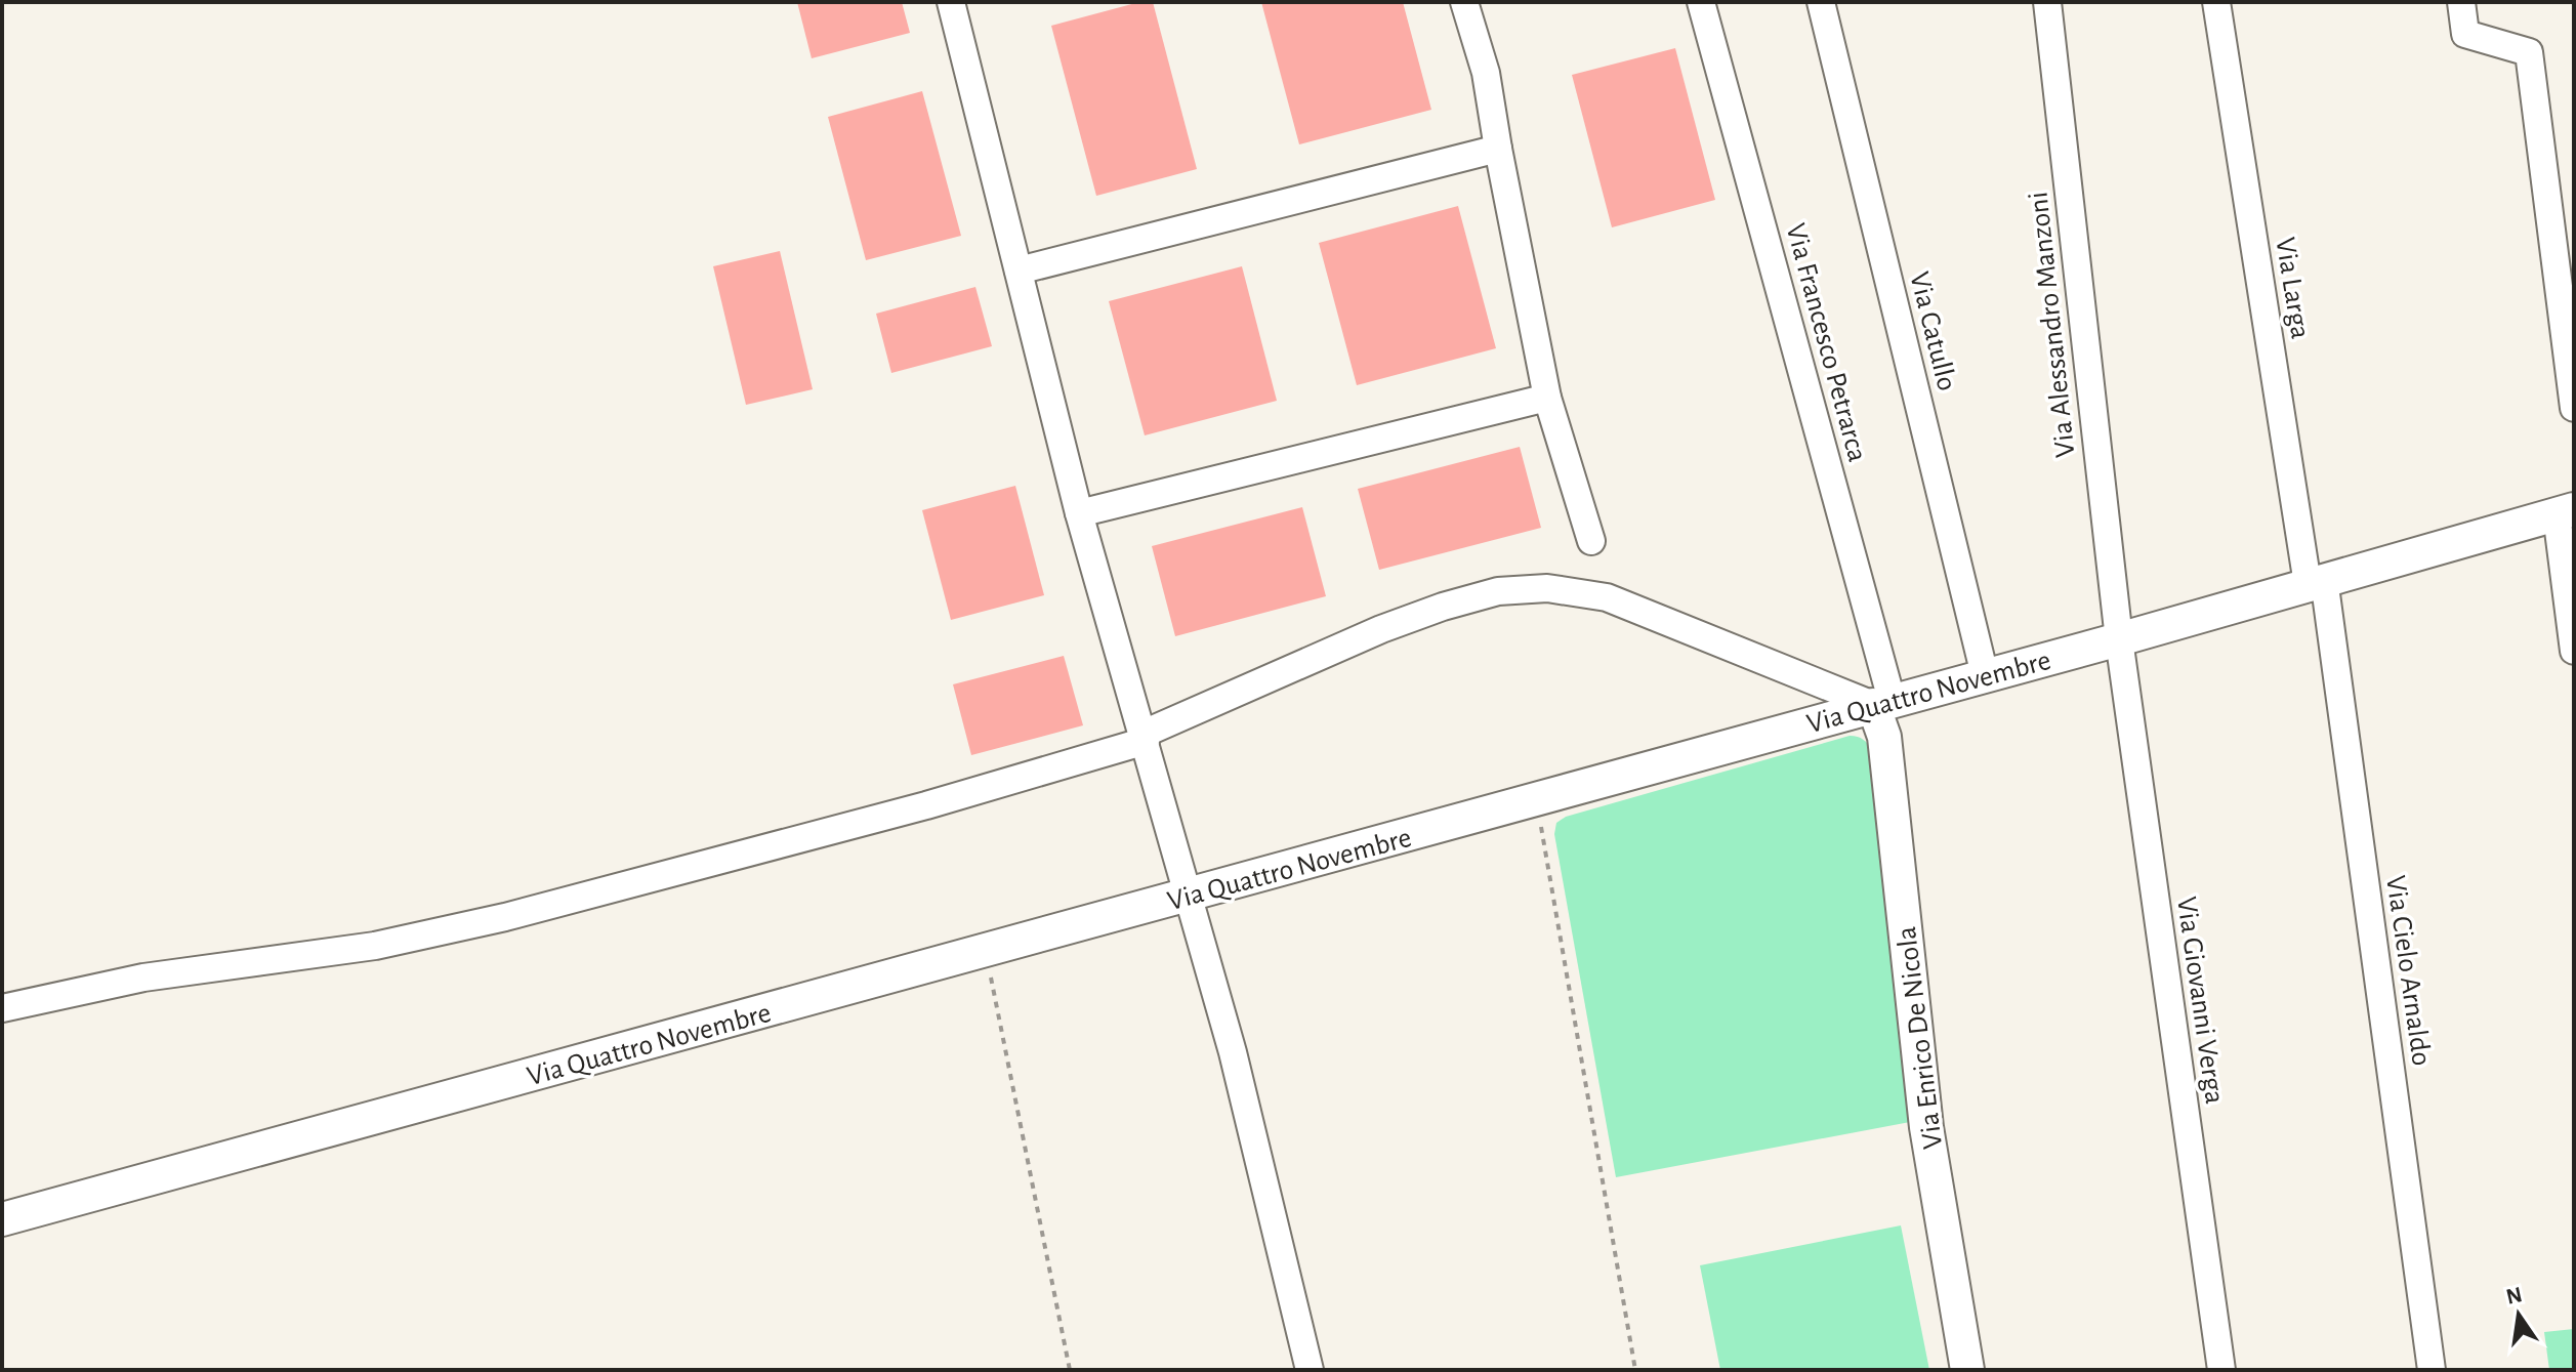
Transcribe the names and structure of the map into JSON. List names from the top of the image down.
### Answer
{
  "streets": {
    "street": [
      "Via Larga",
      "Via Alessandro Manzoni",
      "Via Catullo",
      "Via Francesco Petrarca",
      "Via Quattro Novembre",
      "Via Cielo Arnaldo",
      "Via Giovanni Verga",
      "Via Enrico De Nicola"
    ]
  },
  "crossings": [
    ["Via Larga", "Via Quattro Novembre"],
    ["Via Larga", "Via Cielo Arnaldo"],
    ["Via Alessandro Manzoni", "Via Quattro Novembre"],
    ["Via Alessandro Manzoni", "Via Giovanni Verga"],
    ["Via Catullo", "Via Quattro Novembre"],
    ["Via Francesco Petrarca", "Via Quattro Novembre"],
    ["Via Francesco Petrarca", "Via Enrico De Nicola"],
    ["Via Quattro Novembre", "Via Cielo Arnaldo"],
    ["Via Quattro Novembre", "Via Giovanni Verga"],
    ["Via Quattro Novembre", "Via Enrico De Nicola"]
  ],
  "north": "top"
}
